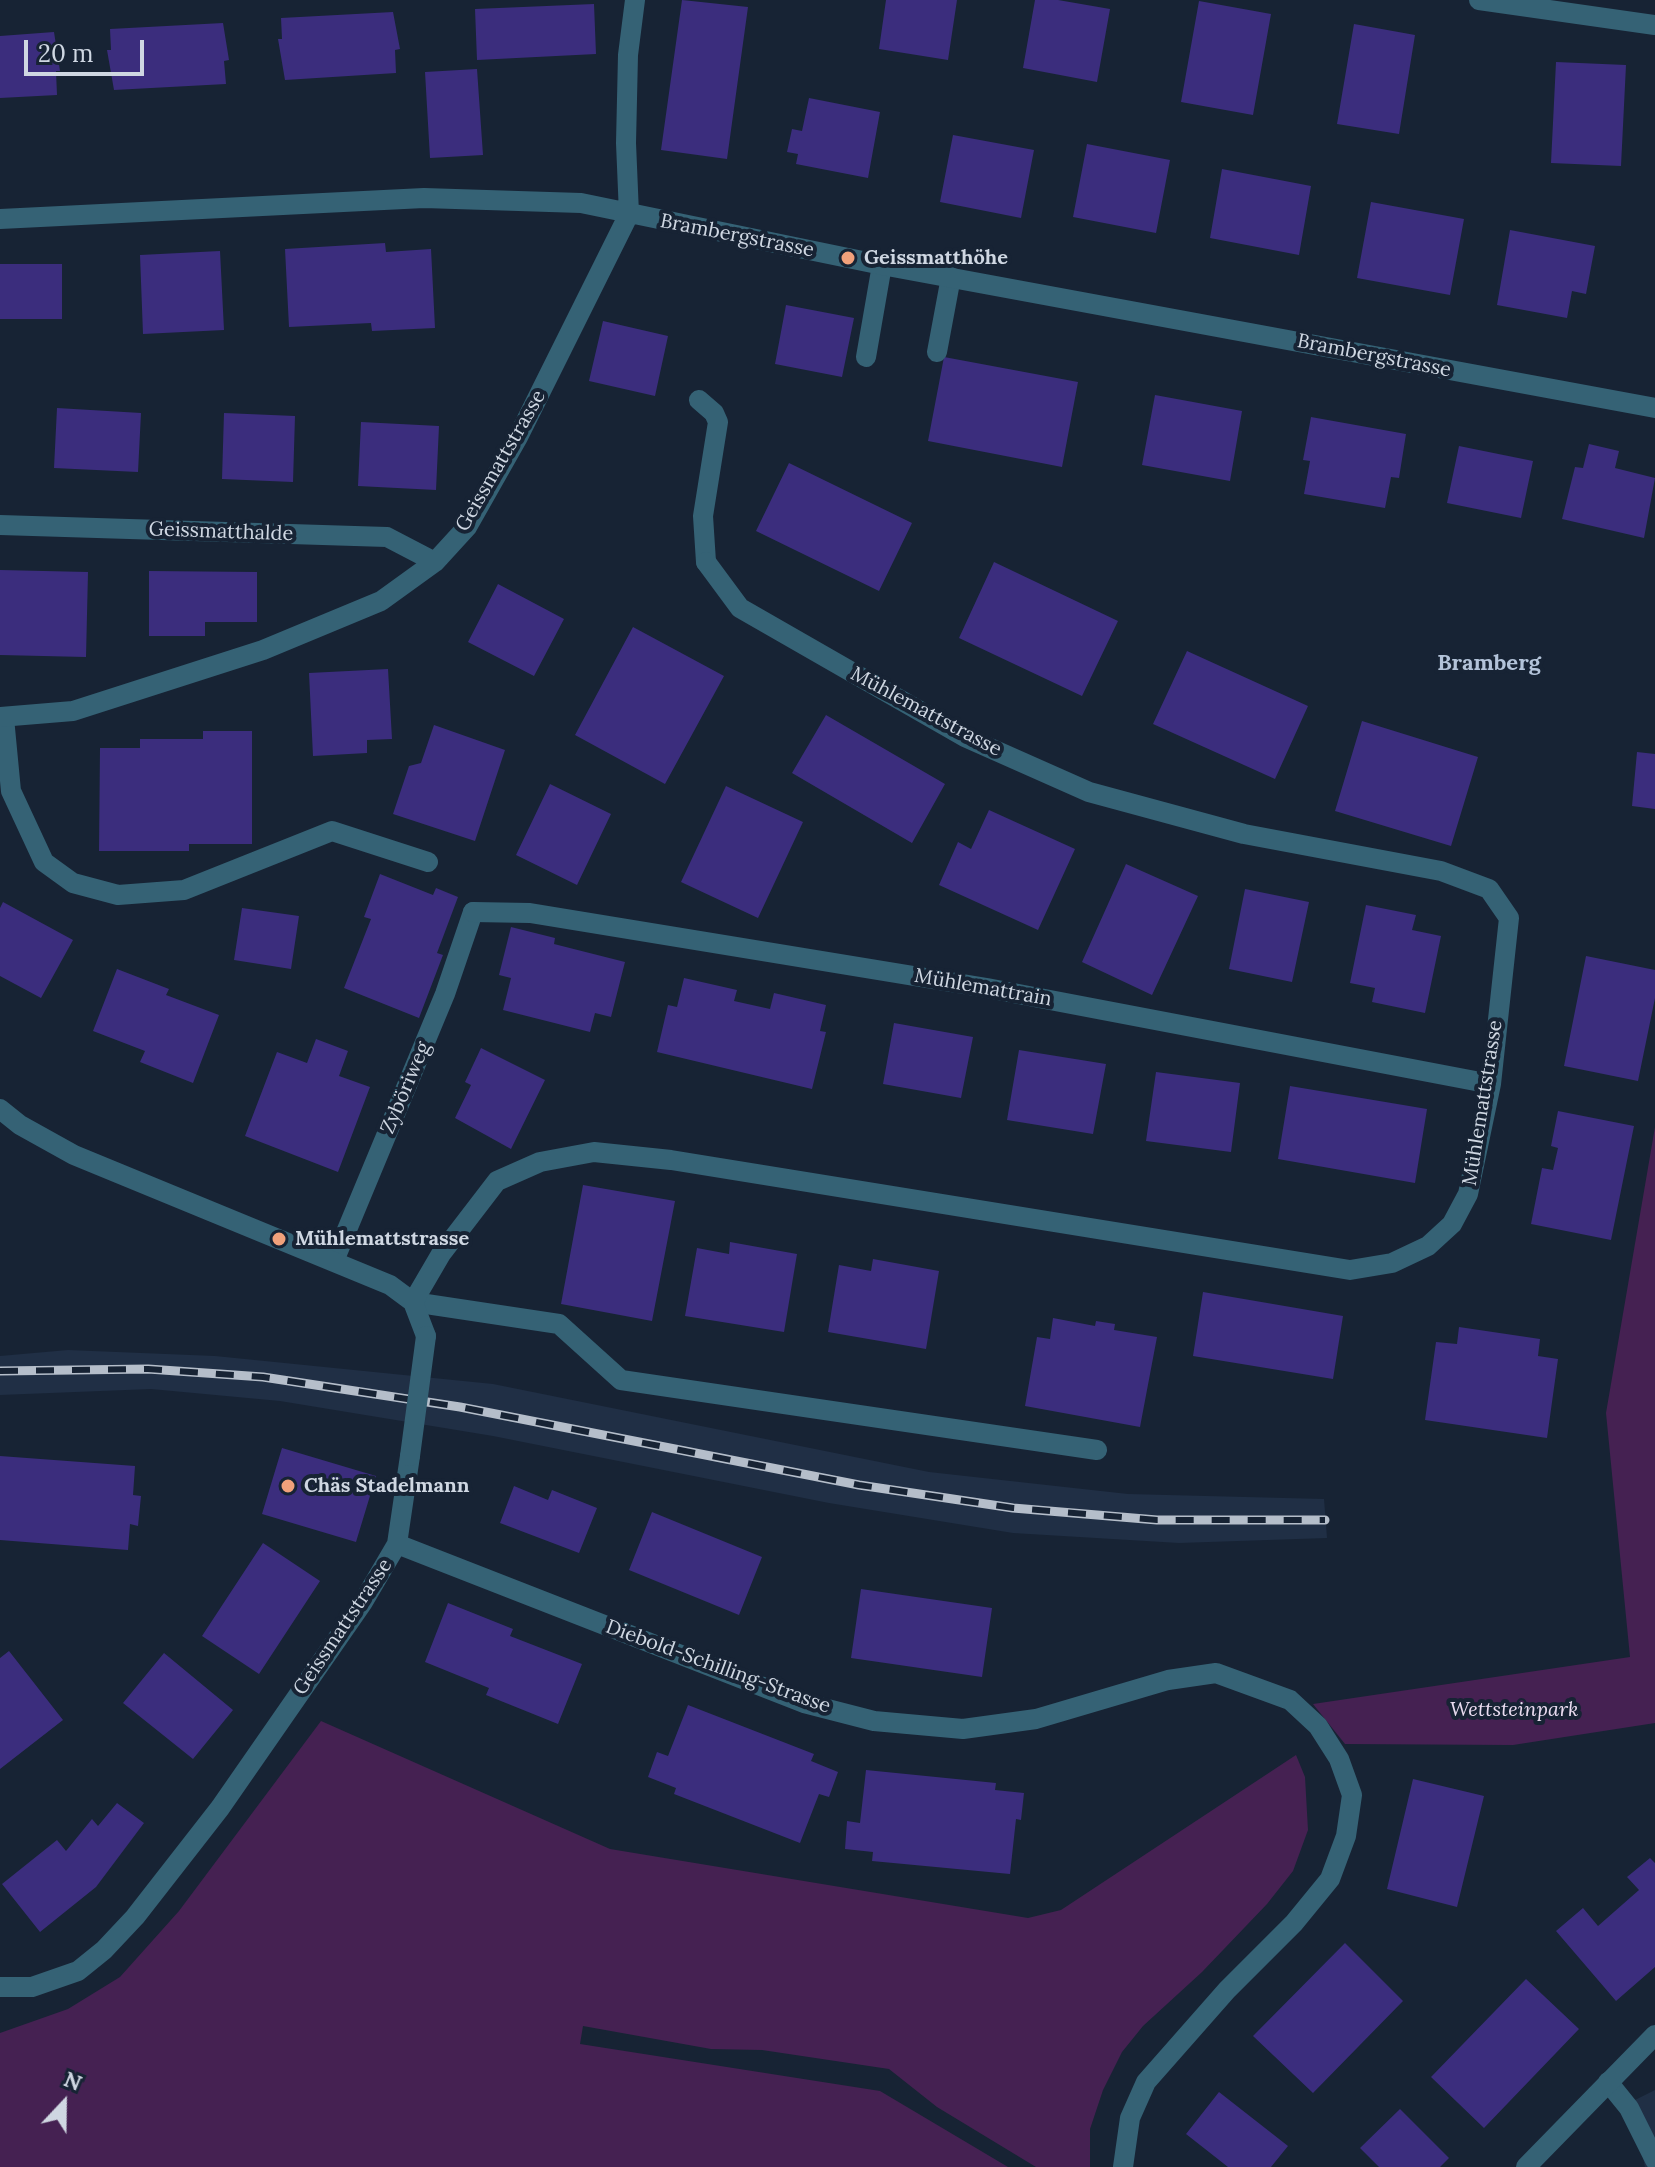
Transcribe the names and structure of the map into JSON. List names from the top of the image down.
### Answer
{
  "streets": {
    "street": [
      "Brambergstrasse",
      "Geissmattstrasse",
      "Geissmatthalde",
      "Mühlemattstrasse",
      "Mühlemattrain",
      "Zyböriweg",
      "Diebold-Schilling-Strasse"
    ]
  },
  "crossings": [
    ["Brambergstrasse", "Geissmattstrasse"],
    ["Geissmattstrasse", "Geissmatthalde"],
    ["Geissmattstrasse", "Mühlemattstrasse"],
    ["Geissmattstrasse", "Diebold-Schilling-Strasse"],
    ["Mühlemattstrasse", "Mühlemattrain"],
    ["Mühlemattrain", "Zyböriweg"]
  ],
  "districts": ["Bramberg"],
  "parks": ["Wettsteinpark"],
  "places": ["Geissmatthöhe", "Mühlemattstrasse", "Chäs Stadelmann"],
  "scale_bar": "20 m",
  "north": "top"
}
